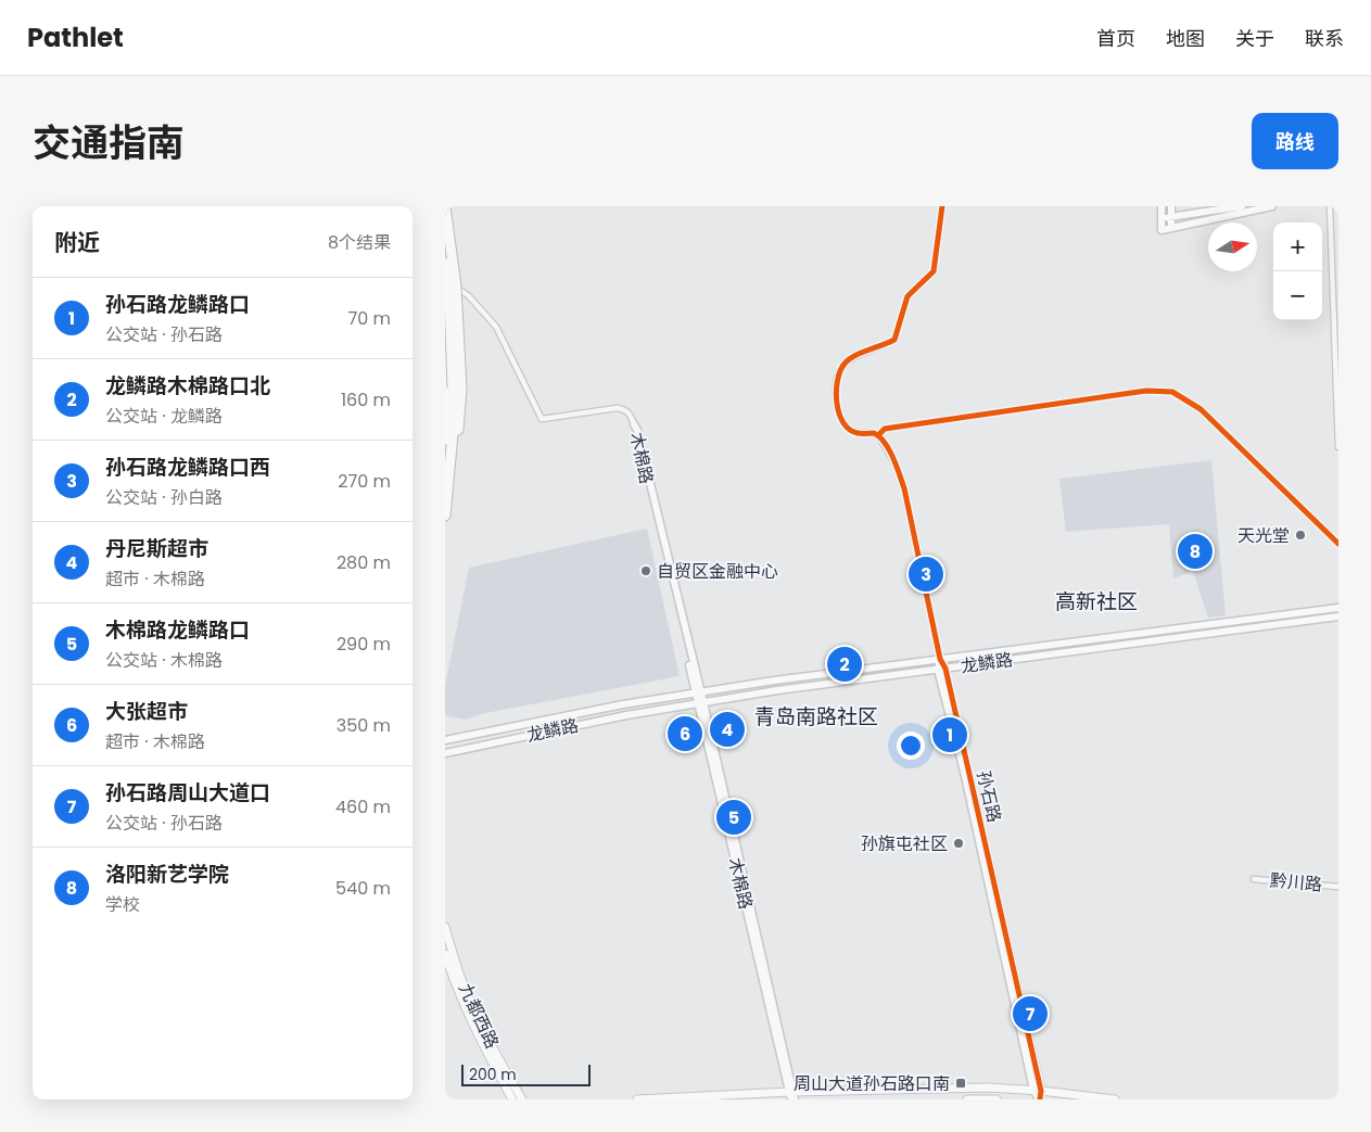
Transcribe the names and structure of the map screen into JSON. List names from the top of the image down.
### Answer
{
  "streets": {
    "main road": [
      "木棉路",
      "龙鳞路",
      "孙石路",
      "九都西路"
    ],
    "street": ["黔川路"]
  },
  "crossings": [
    ["木棉路", "龙鳞路"],
    ["龙鳞路", "孙石路"]
  ],
  "districts": ["高新社区", "青岛南路社区"],
  "places": {
    "other": ["天光堂", "自贸区金融中心", "孙旗屯社区"],
    "transit": ["周山大道孙石路口南"]
  },
  "scale_bar": "200 m",
  "north": "right",
  "page": {
    "header": "Pathlet",
    "nav": [
      "首页",
      "地图",
      "关于",
      "联系"
    ],
    "title": "交通指南",
    "buttons": "路线",
    "heading": ["附近", "8个结果"],
    "map_buttons": ["+", "−"],
    "list": [
      {
        "mark": "1",
        "name": "孙石路龙鳞路口",
        "note": "公交站 · 孙石路",
        "value": "70 m"
      },
      {
        "mark": "2",
        "name": "龙鳞路木棉路口北",
        "note": "公交站 · 龙鳞路",
        "value": "160 m"
      },
      {
        "mark": "3",
        "name": "孙石路龙鳞路口西",
        "note": "公交站 · 孙白路",
        "value": "270 m"
      },
      {
        "mark": "4",
        "name": "丹尼斯超市",
        "note": "超市 · 木棉路",
        "value": "280 m"
      },
      {
        "mark": "5",
        "name": "木棉路龙鳞路口",
        "note": "公交站 · 木棉路",
        "value": "290 m"
      },
      {
        "mark": "6",
        "name": "大张超市",
        "note": "超市 · 木棉路",
        "value": "350 m"
      },
      {
        "mark": "7",
        "name": "孙石路周山大道口",
        "note": "公交站 · 孙石路",
        "value": "460 m"
      },
      {
        "mark": "8",
        "name": "洛阳新艺学院",
        "note": "学校",
        "value": "540 m"
      }
    ],
    "pins": [
      "8",
      "3",
      "2",
      "4",
      "6",
      "1",
      "5",
      "7"
    ],
    "scale": "200 m"
  }
}
